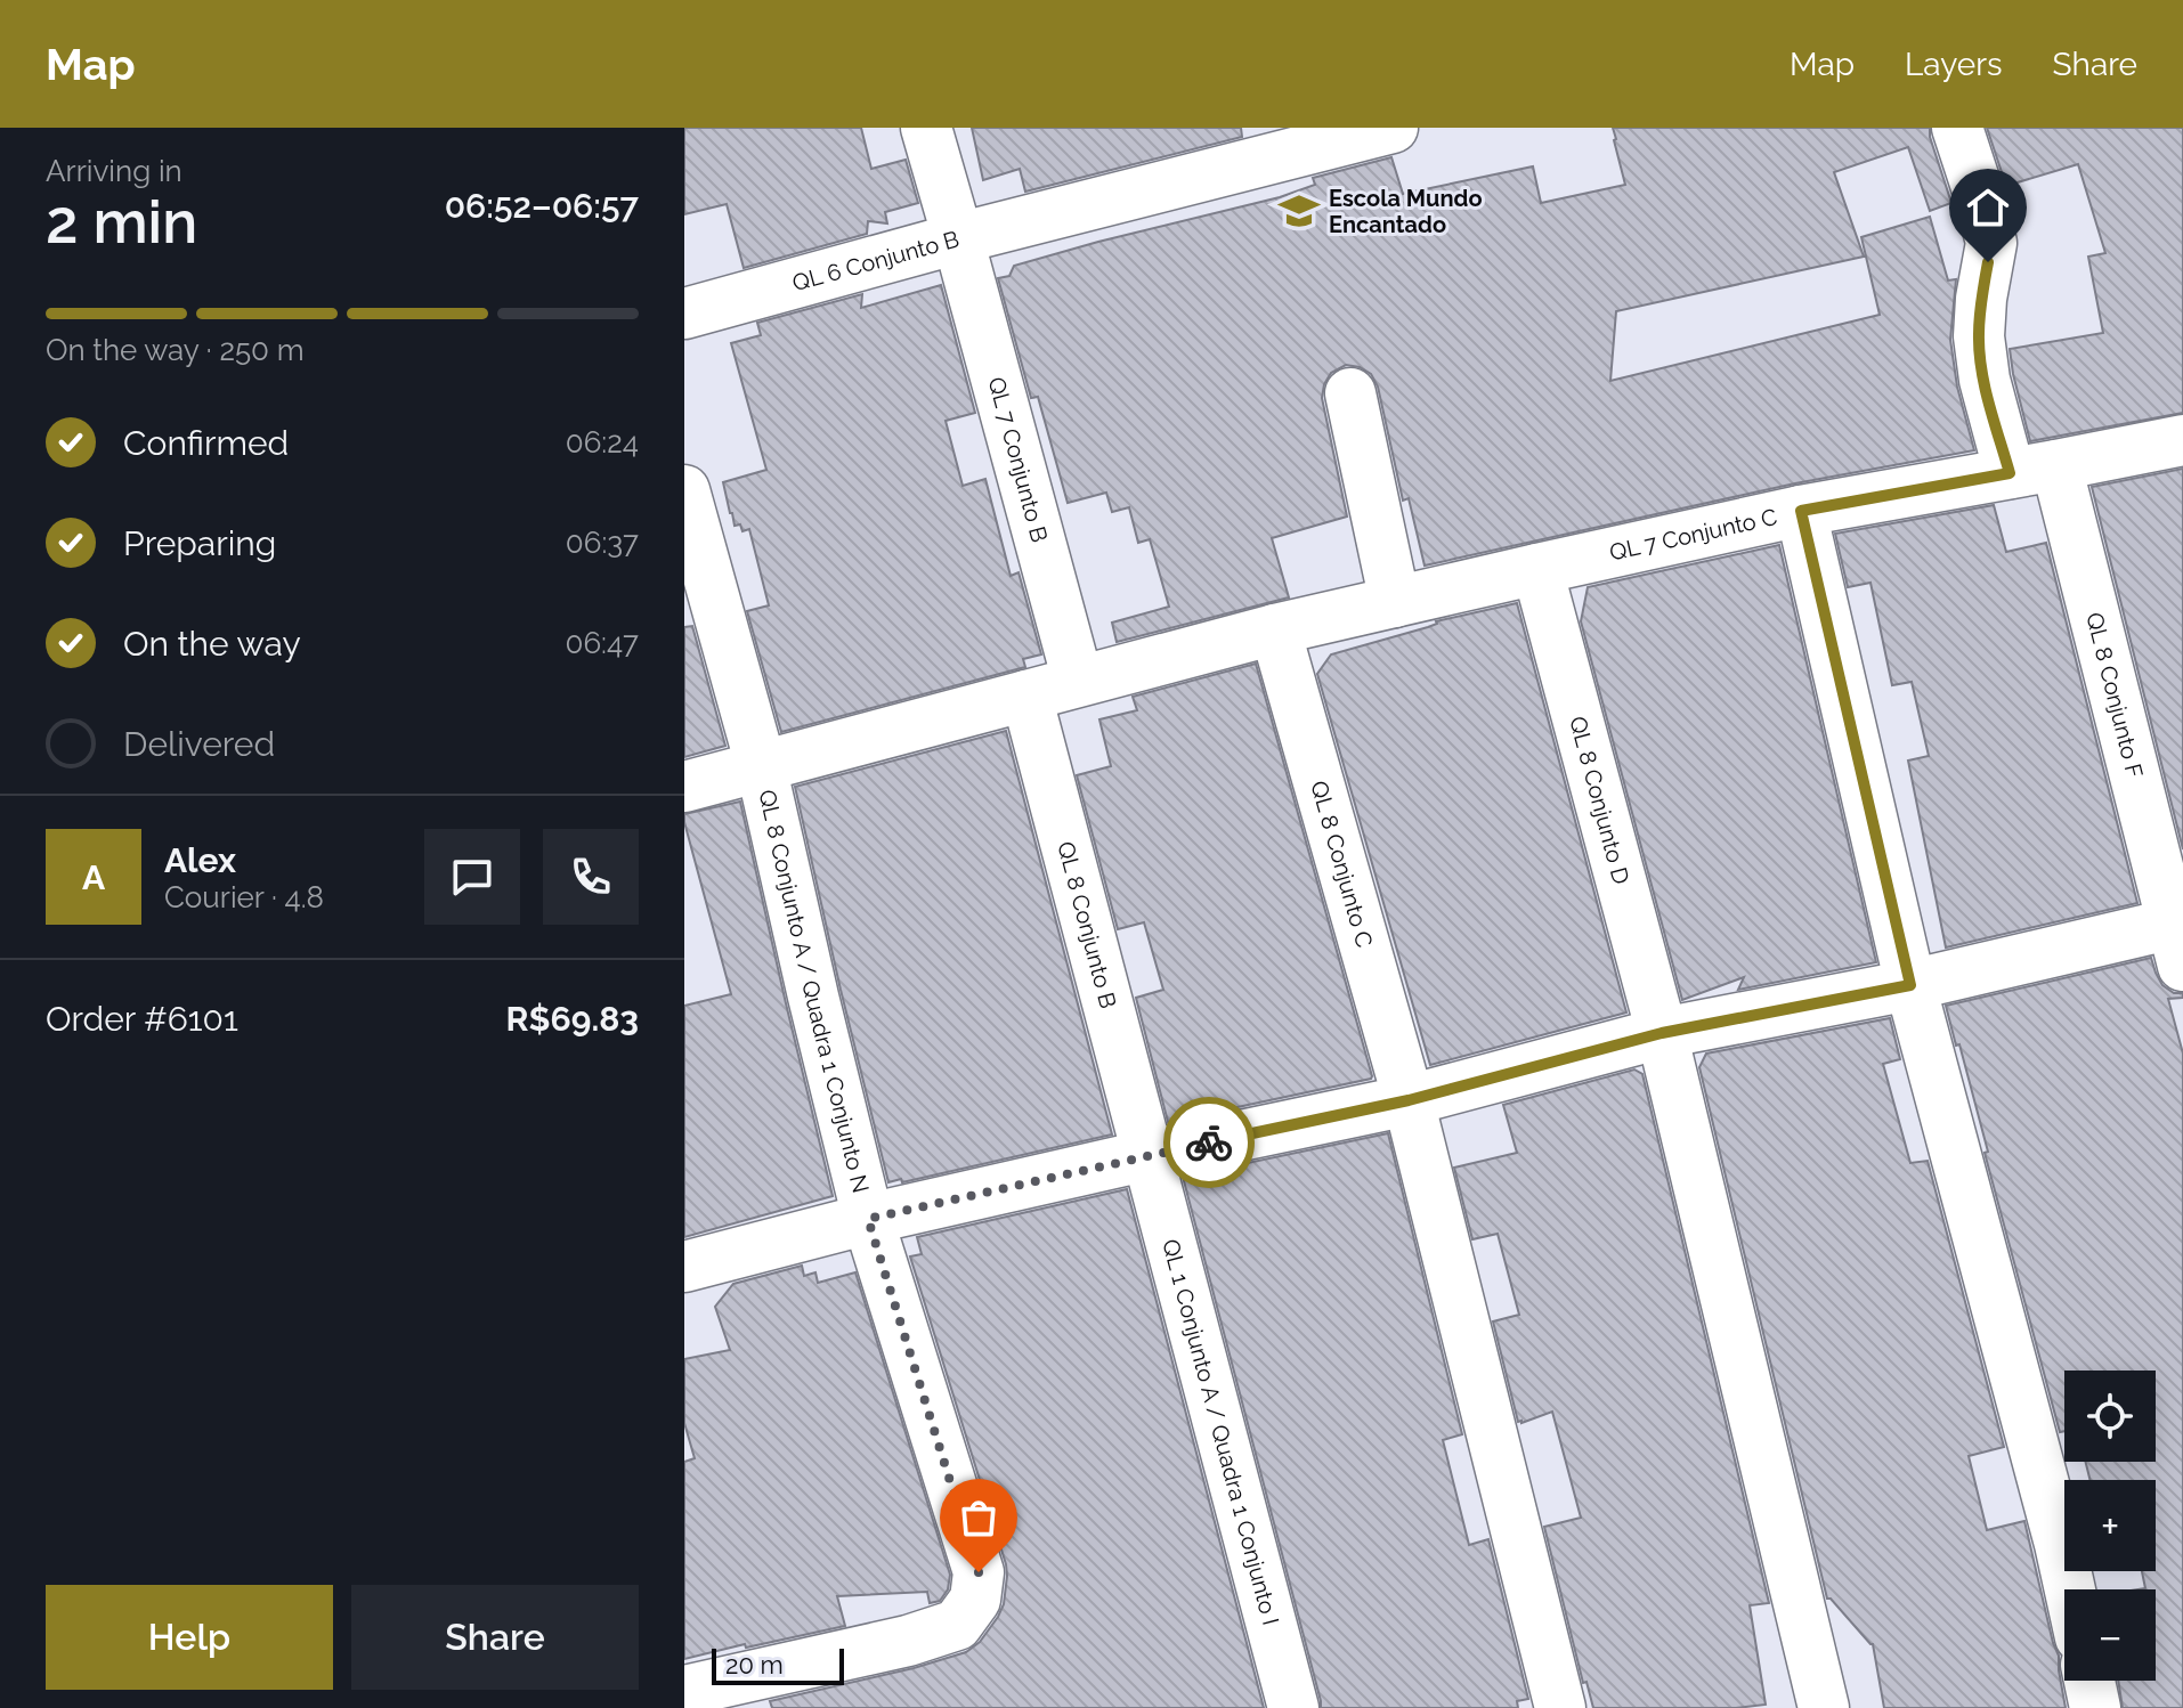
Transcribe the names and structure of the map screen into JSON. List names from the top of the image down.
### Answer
{
  "streets": {
    "street": [
      "QL 6 Conjunto B",
      "QL 7 Conjunto B",
      "QL 7 Conjunto C",
      "QL 8 Conjunto F",
      "QL 8 Conjunto D",
      "QL 8 Conjunto C",
      "QL 8 Conjunto B",
      "QL 8 Conjunto A / Quadra 1 Conjunto N",
      "QL 1 Conjunto A / Quadra 1 Conjunto I"
    ]
  },
  "crossings": [
    ["QL 6 Conjunto B", "QL 7 Conjunto B"],
    ["QL 7 Conjunto C", "QL 8 Conjunto F"],
    ["QL 7 Conjunto C", "QL 8 Conjunto D"],
    ["QL 7 Conjunto C", "QL 8 Conjunto C"],
    ["QL 8 Conjunto B", "QL 1 Conjunto A / Quadra 1 Conjunto I"]
  ],
  "places": {
    "school or university": ["Escola Mundo Encantado"]
  },
  "scale_bar": "20 m",
  "page": {
    "header": "Map",
    "nav": ["Map", "Layers", "Share"],
    "heading": ["2 min", "Arriving in", "06:52–06:57"],
    "panel": [
      "Alex",
      "Courier · 4.8",
      "Order #6101",
      "R$69.83"
    ],
    "bar": "On the way · 250 m",
    "list": [
      ["Confirmed", "06:24"],
      ["Preparing", "06:37"],
      ["On the way", "06:47"],
      "Delivered"
    ],
    "round": "A",
    "map_buttons": ["+", "−"],
    "buttons": ["Help", "Share"],
    "scale": "20 m"
  }
}
